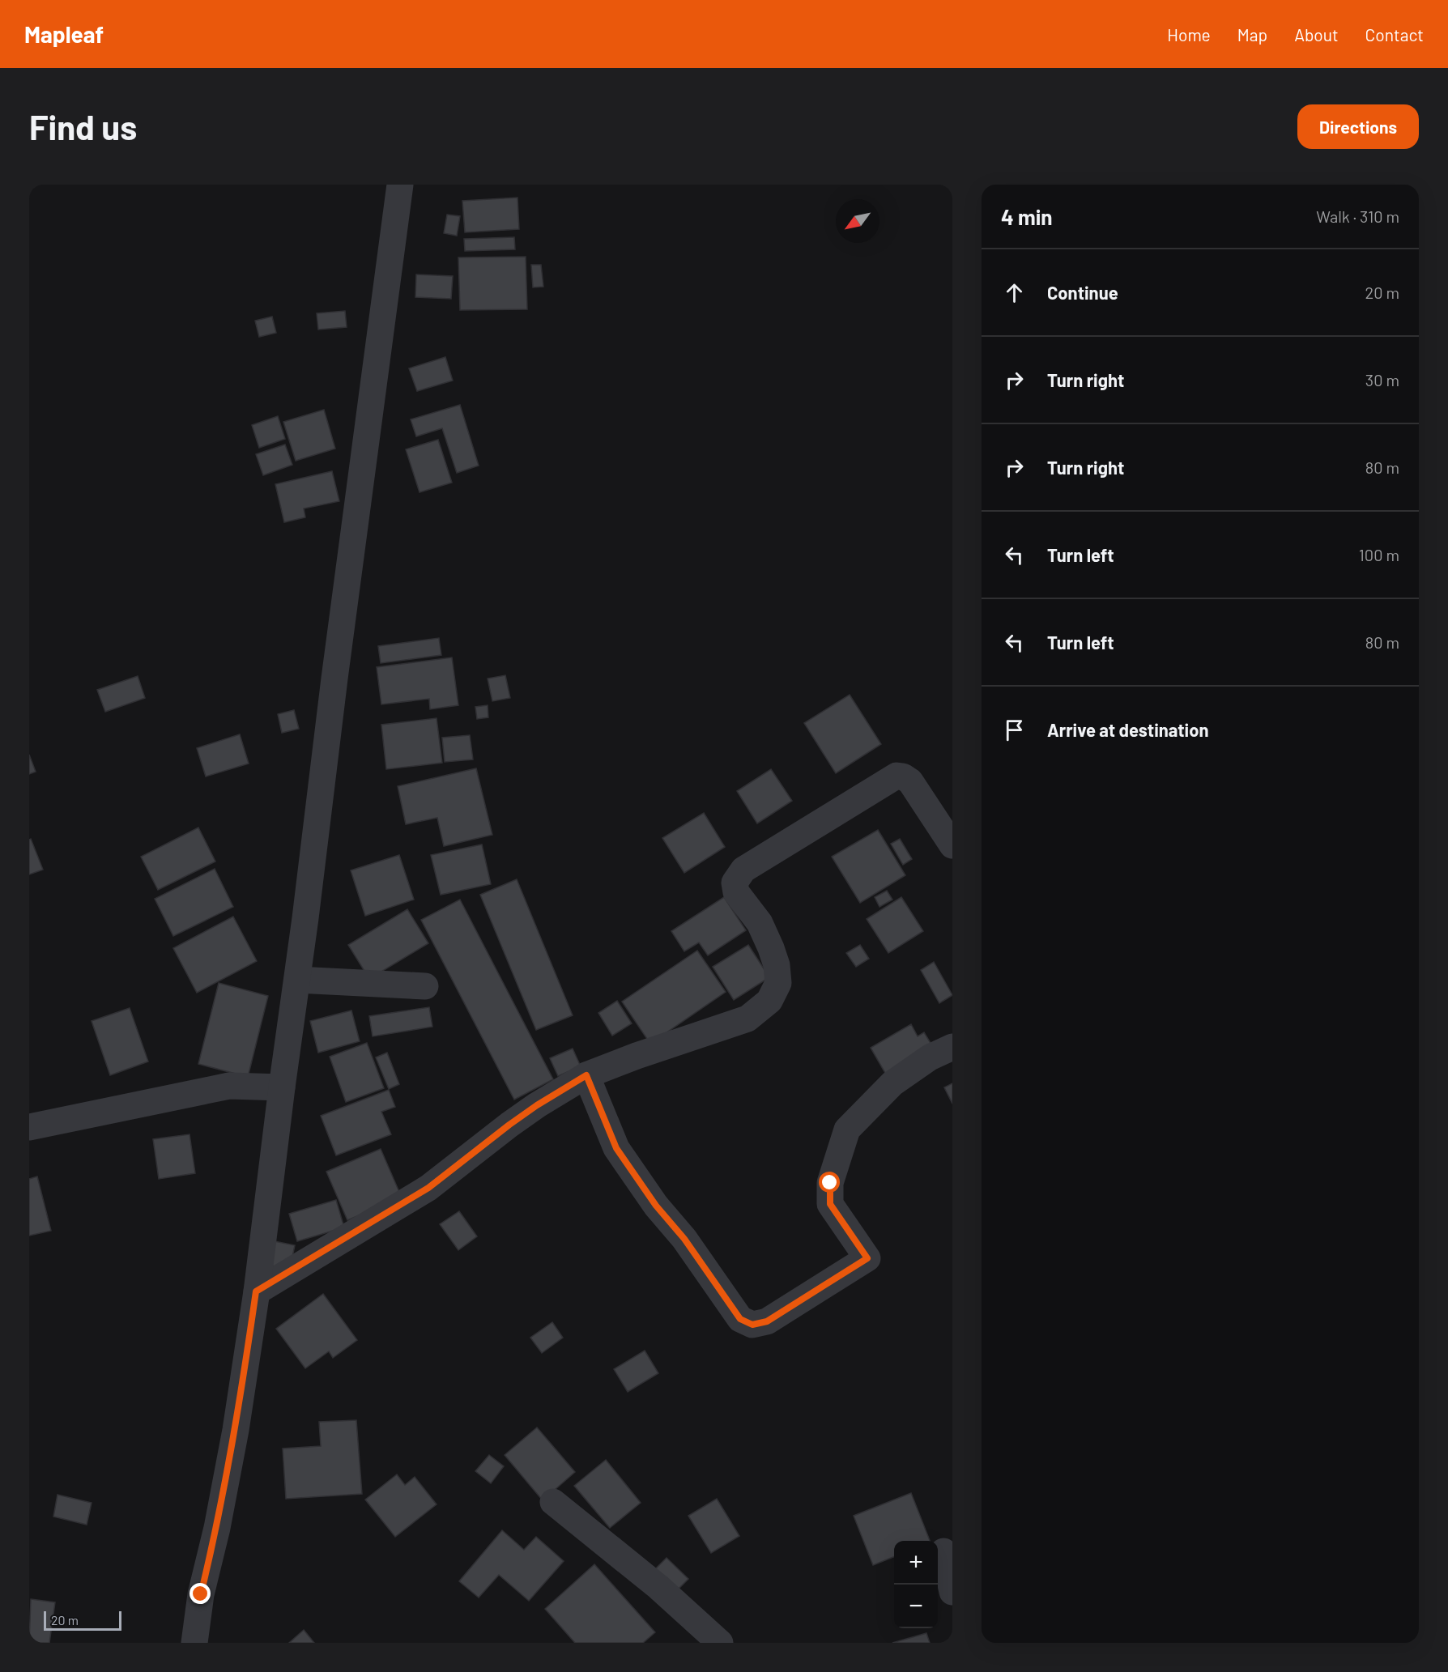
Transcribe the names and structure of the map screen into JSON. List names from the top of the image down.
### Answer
{
  "scale_bar": "20 m",
  "north": "bottom left",
  "page": {
    "header": "Mapleaf",
    "nav": [
      "Home",
      "Map",
      "About",
      "Contact"
    ],
    "buttons": "Directions",
    "title": "Find us",
    "heading": ["4 min", "Walk · 310 m"],
    "list": [
      ["Continue", "20 m"],
      ["Turn right", "30 m"],
      ["Turn right", "80 m"],
      ["Turn left", "100 m"],
      ["Turn left", "80 m"],
      "Arrive at destination"
    ],
    "map_buttons": ["+", "−"],
    "scale": "20 m"
  }
}
